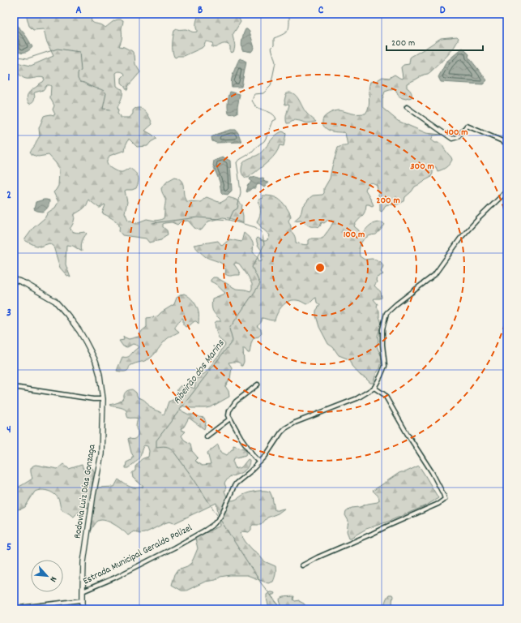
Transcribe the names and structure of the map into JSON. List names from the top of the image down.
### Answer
{
  "streets": {
    "main road": ["Rodovia Luiz Dias Gonzaga"],
    "street": ["Estrada Municipal Geraldo Polizel"]
  },
  "crossings": [
    ["Rodovia Luiz Dias Gonzaga", "Estrada Municipal Geraldo Polizel"]
  ],
  "water": ["Ribeirão dos Marins"],
  "scale_bar": "200 m",
  "north": "bottom right",
  "grid": {
    "columns": [
      "A",
      "B",
      "C",
      "D"
    ],
    "rows": [
      "1",
      "2",
      "3",
      "4",
      "5"
    ]
  },
  "rings": [
    "400 m",
    "300 m",
    "200 m",
    "100 m"
  ]
}
